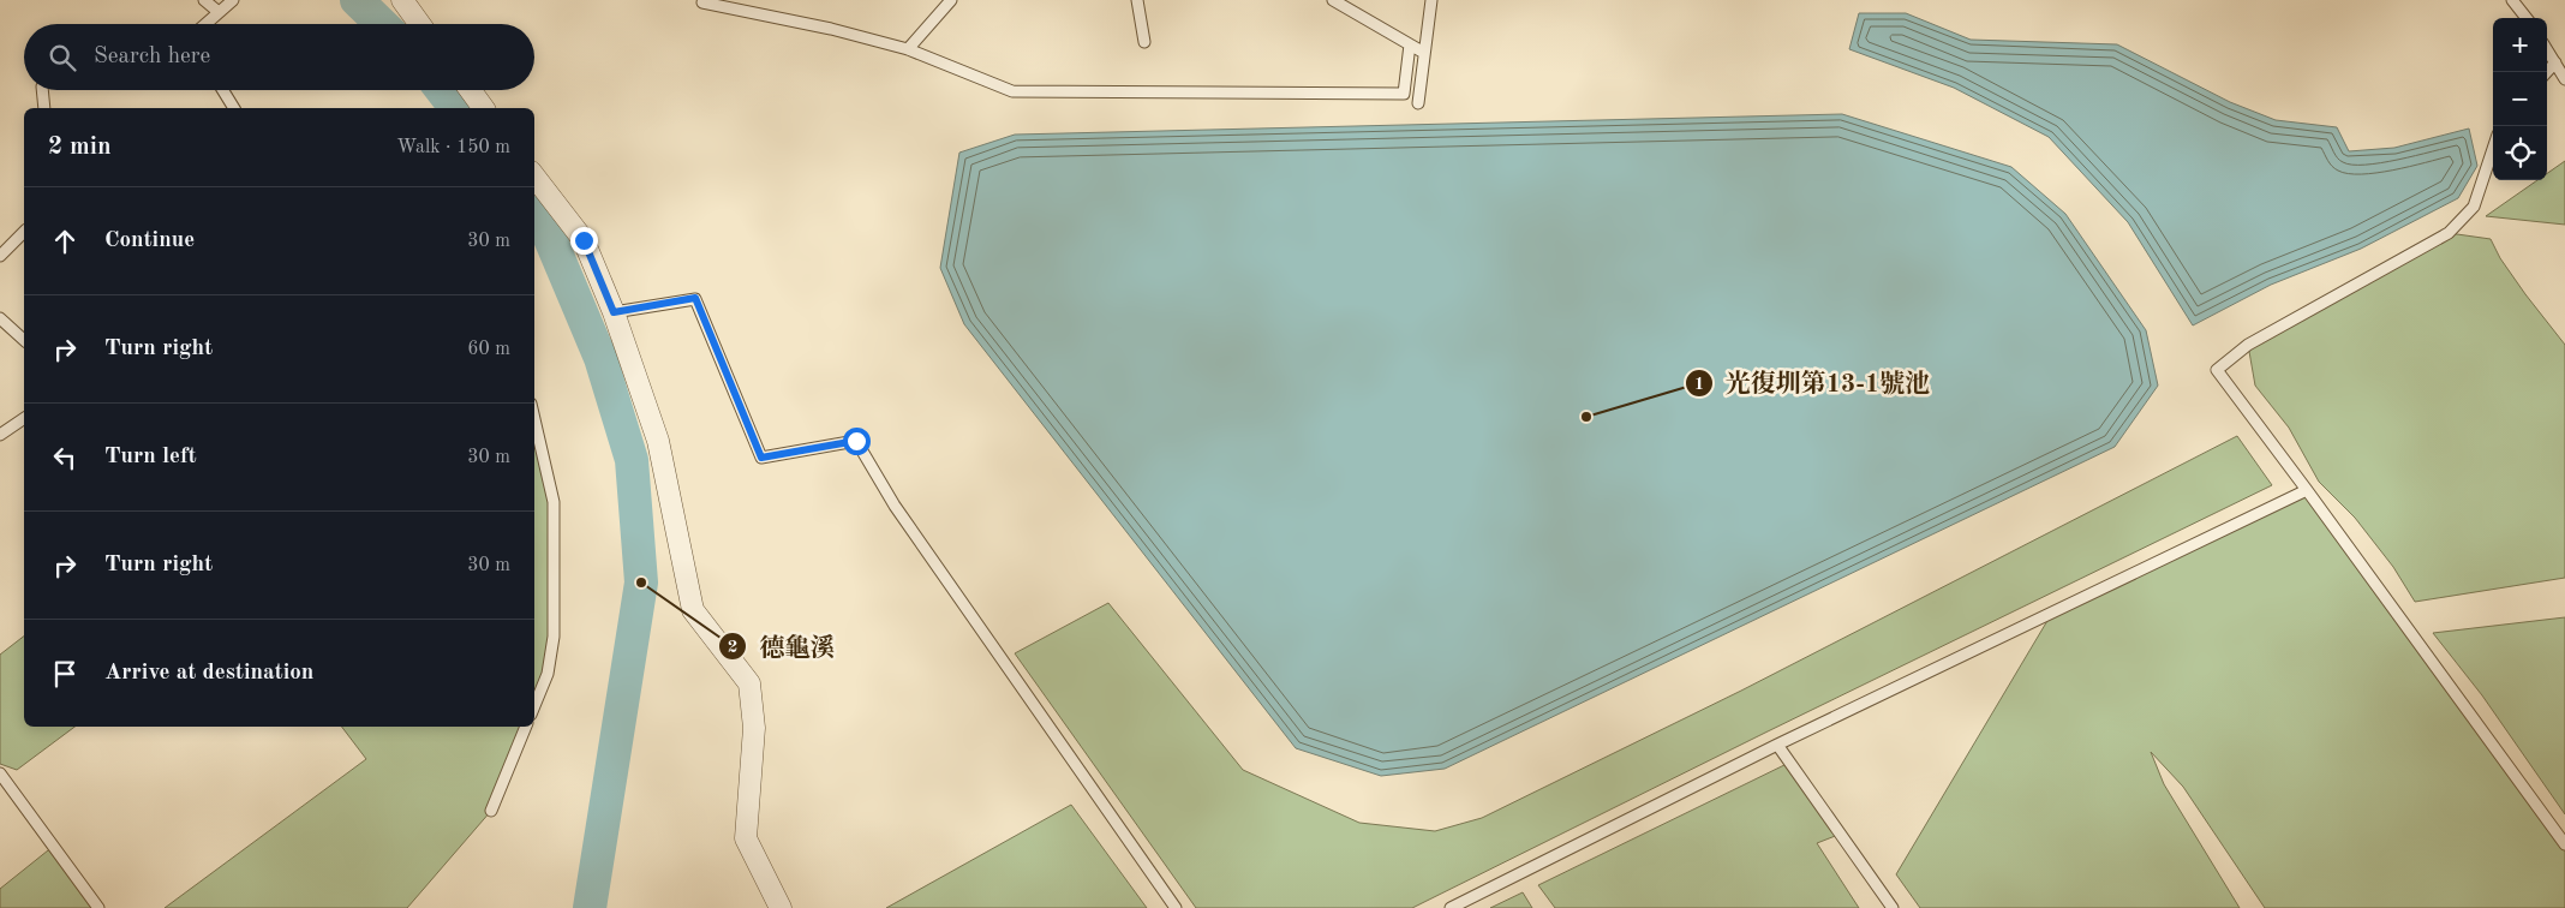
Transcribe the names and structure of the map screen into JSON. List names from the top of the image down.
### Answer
{
  "places": ["光復圳第13-1號池", "德龜溪"],
  "page": {
    "map_buttons": ["+", "−"],
    "search": "Search here",
    "heading": ["2 min", "Walk · 150 m"],
    "list": [
      ["Continue", "30 m"],
      ["Turn right", "60 m"],
      ["Turn left", "30 m"],
      ["Turn right", "30 m"],
      "Arrive at destination"
    ]
  }
}
